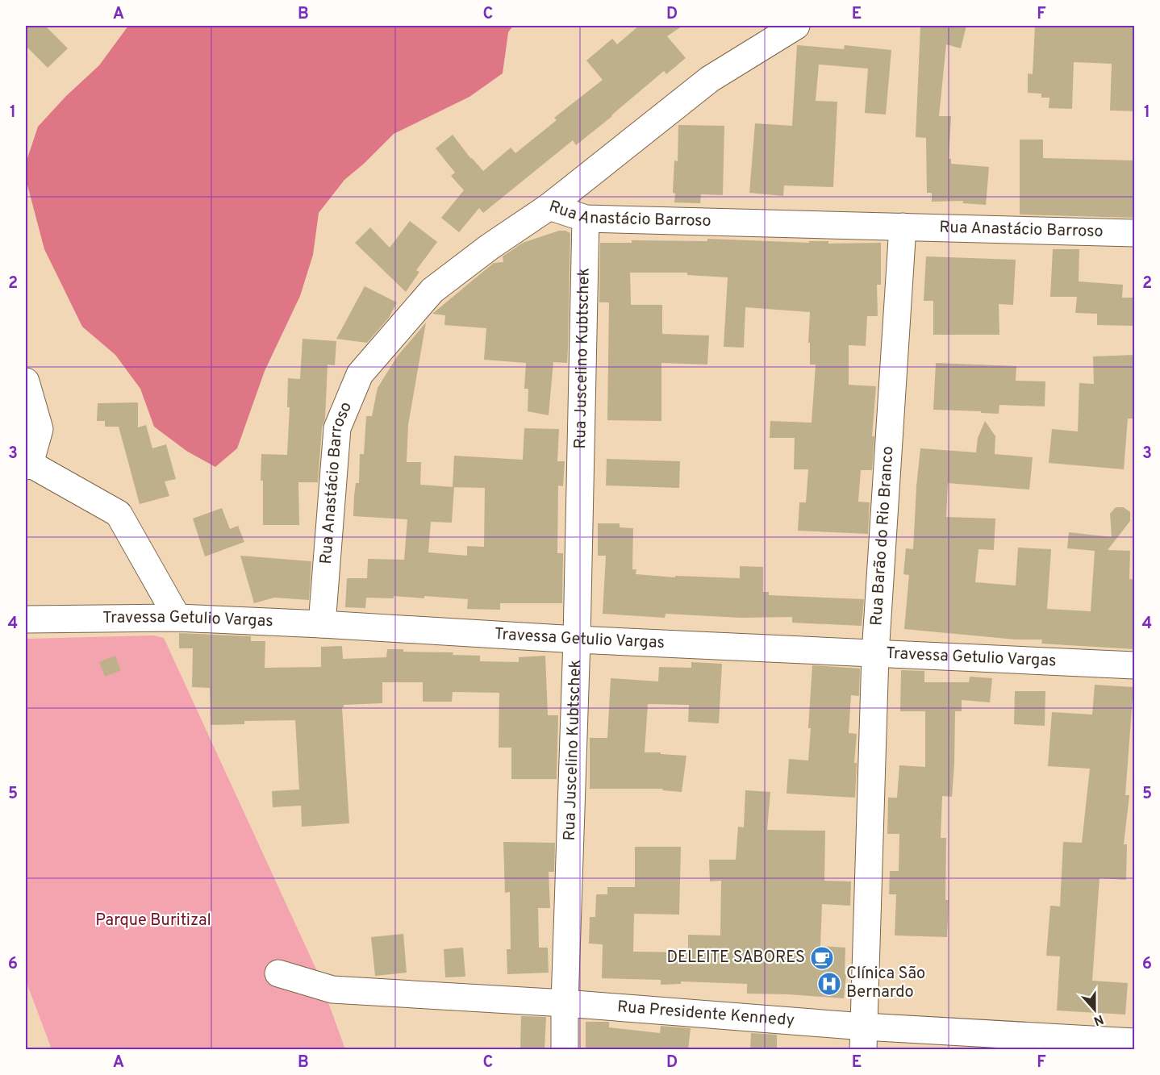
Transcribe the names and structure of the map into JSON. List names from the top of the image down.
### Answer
{
  "streets": {
    "street": [
      "Rua Anastácio Barroso",
      "Rua Juscelino Kubtschek",
      "Rua Barão do Rio Branco",
      "Travessa Getulio Vargas",
      "Rua Presidente Kennedy"
    ]
  },
  "crossings": [
    ["Rua Anastácio Barroso", "Rua Juscelino Kubtschek"],
    ["Rua Anastácio Barroso", "Rua Barão do Rio Branco"],
    ["Rua Anastácio Barroso", "Travessa Getulio Vargas"],
    ["Rua Juscelino Kubtschek", "Travessa Getulio Vargas"],
    ["Rua Juscelino Kubtschek", "Rua Presidente Kennedy"],
    ["Rua Barão do Rio Branco", "Travessa Getulio Vargas"],
    ["Rua Barão do Rio Branco", "Rua Presidente Kennedy"]
  ],
  "parks": ["Parque Buritizal"],
  "places": {
    "cafe": ["DELEITE SABORES"],
    "hospital": ["Clínica São Bernardo"]
  },
  "north": "bottom",
  "grid": {
    "columns": [
      "A",
      "B",
      "C",
      "D",
      "E",
      "F"
    ],
    "rows": [
      "1",
      "2",
      "3",
      "4",
      "5",
      "6"
    ]
  }
}
